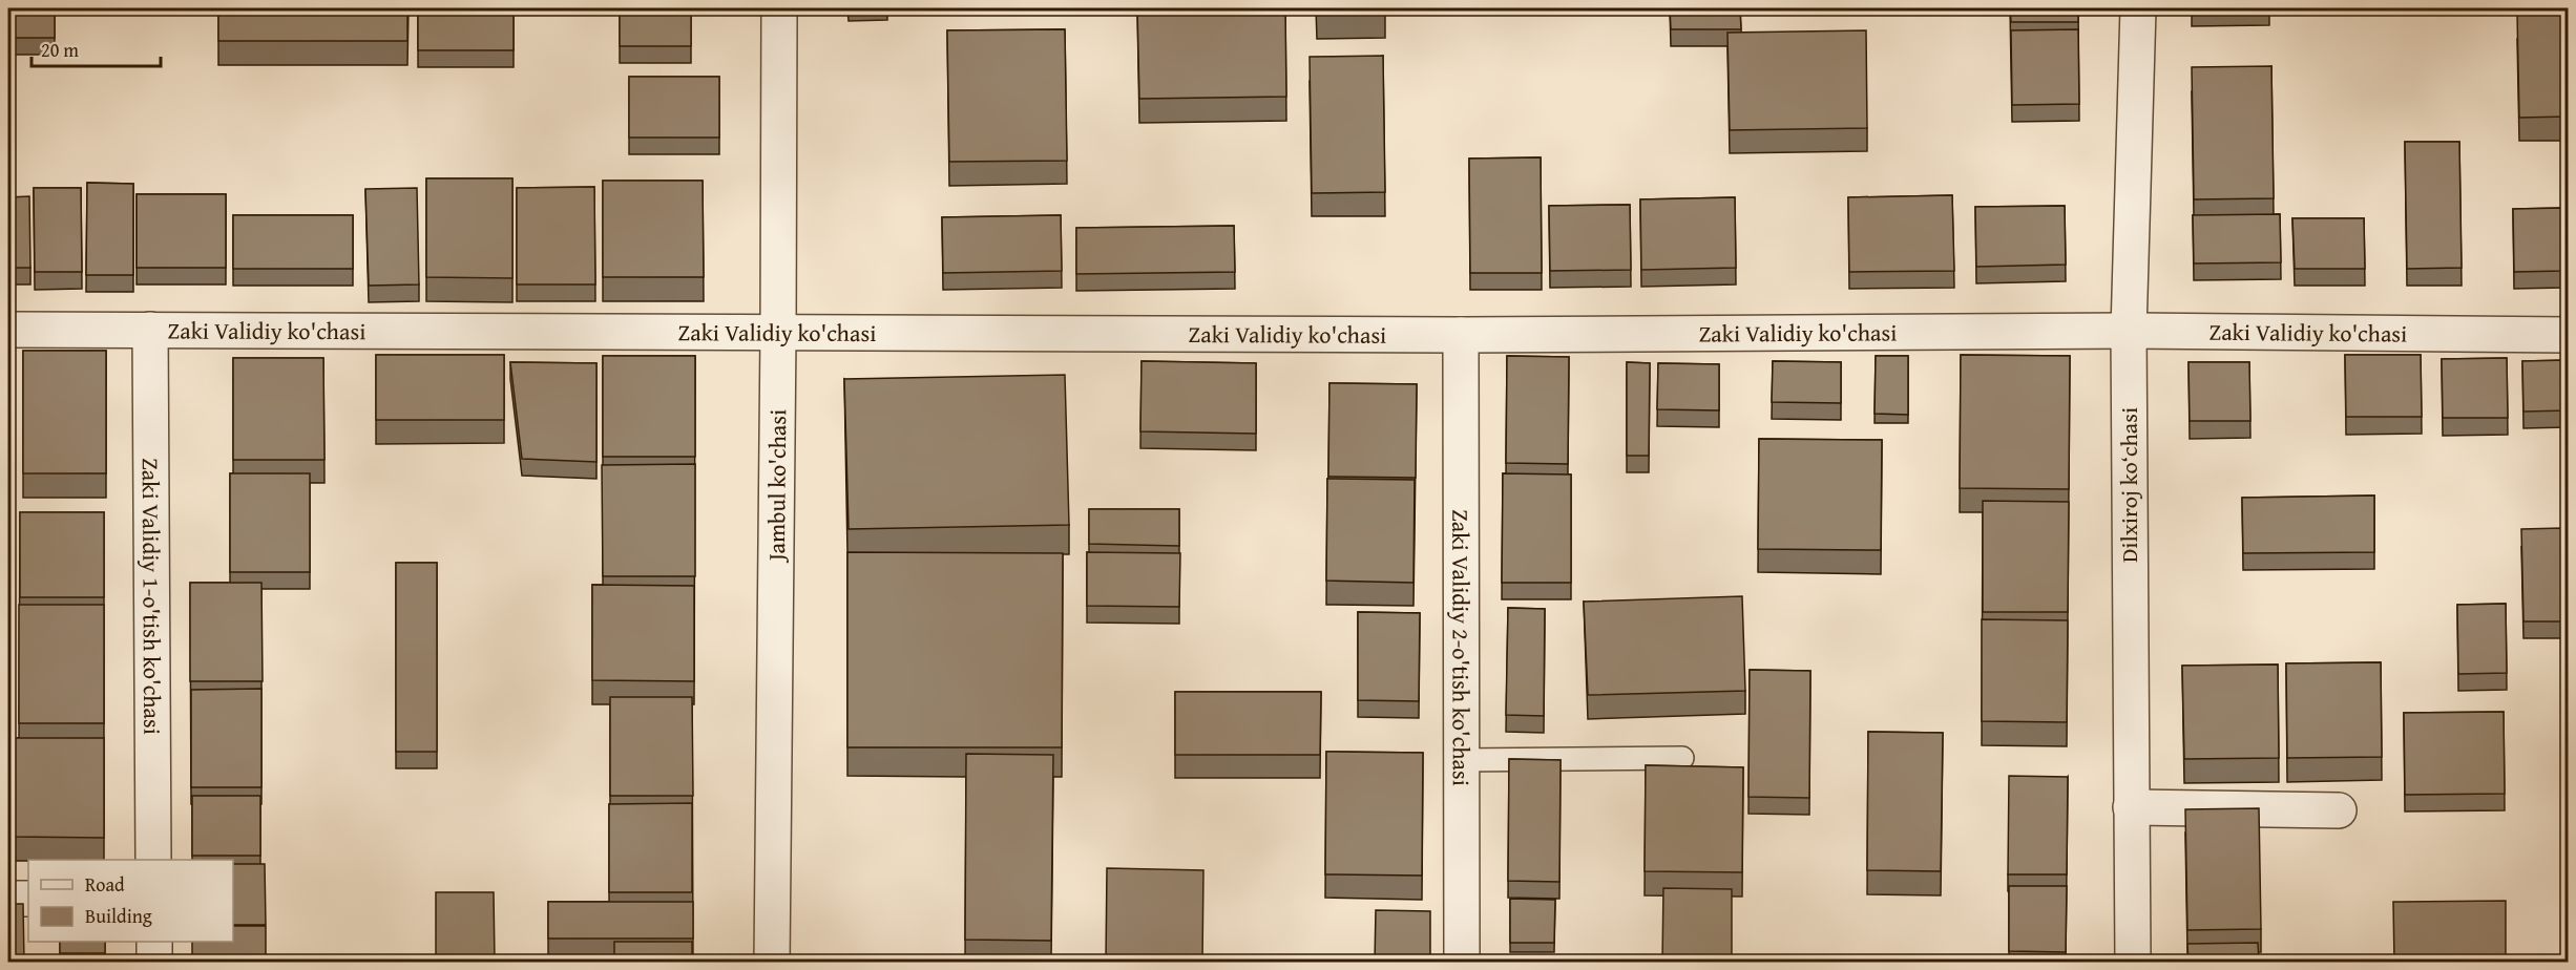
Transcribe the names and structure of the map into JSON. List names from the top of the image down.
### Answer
{
  "streets": {
    "street": [
      "Zaki Validiy ko'chasi",
      "Jambul ko'chasi",
      "Dilxiroj ko‘chasi",
      "Zaki Validiy 1-o'tish ko'chasi",
      "Zaki Validiy 2-o'tish ko'chasi"
    ]
  },
  "crossings": [
    ["Zaki Validiy ko'chasi", "Jambul ko'chasi"],
    ["Zaki Validiy ko'chasi", "Dilxiroj ko‘chasi"],
    ["Zaki Validiy ko'chasi", "Zaki Validiy 1-o'tish ko'chasi"],
    ["Zaki Validiy ko'chasi", "Zaki Validiy 2-o'tish ko'chasi"]
  ],
  "legend": ["Road", "Building"],
  "scale_bar": "20 m"
}
